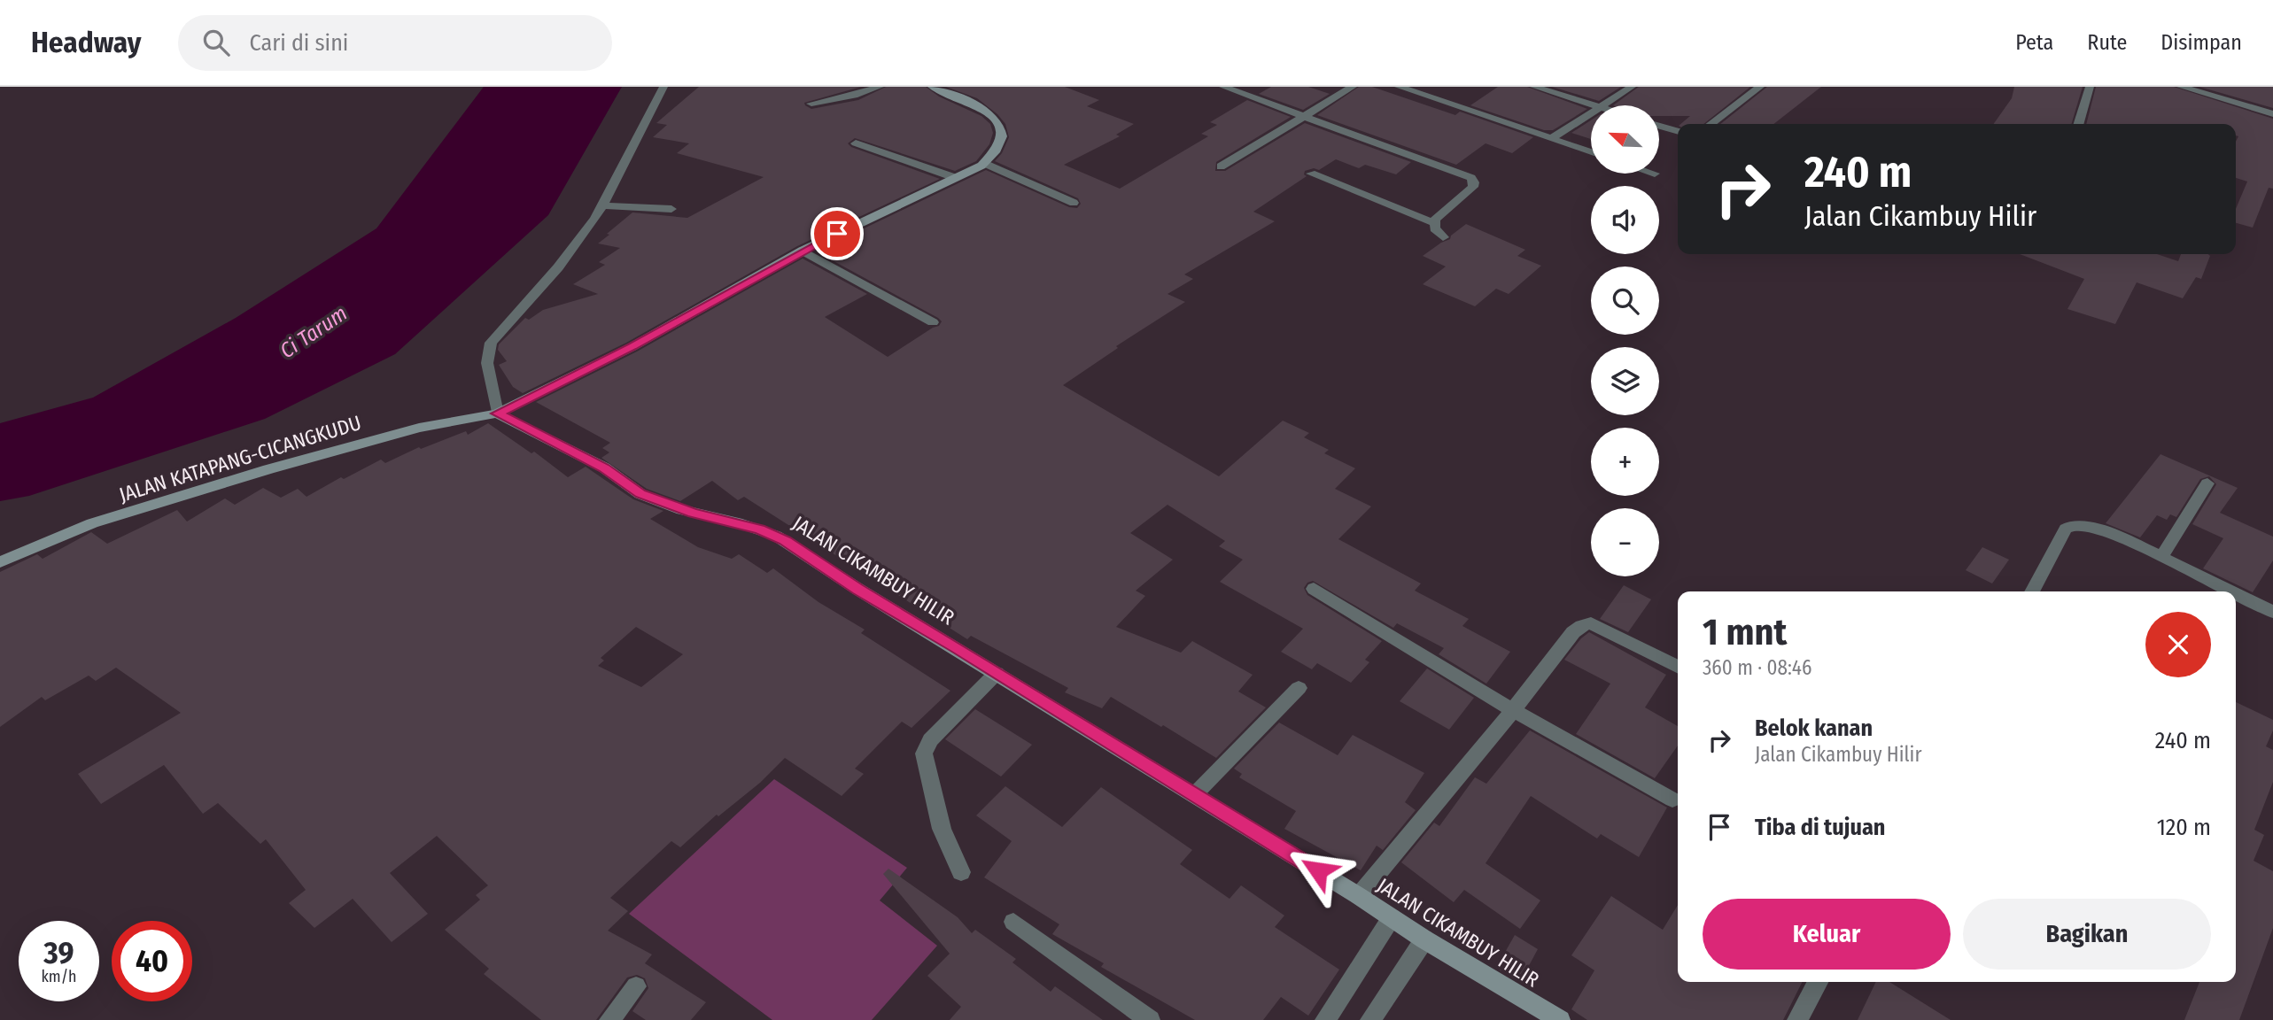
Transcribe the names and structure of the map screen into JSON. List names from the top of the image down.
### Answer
{
  "streets": {
    "street": ["JALAN KATAPANG-CICANGKUDU", "JALAN CIKAMBUY HILIR"]
  },
  "crossings": [
    ["JALAN KATAPANG-CICANGKUDU", "JALAN CIKAMBUY HILIR"]
  ],
  "water": ["Ci Tarum"],
  "north": "top left",
  "page": {
    "header": "Headway",
    "search": "Cari di sini",
    "nav": ["Peta", "Rute", "Disimpan"],
    "map_buttons": ["+", "−"],
    "turn": ["240 m", "Jalan Cikambuy Hilir"],
    "heading": ["1 mnt", "360 m · 08:46"],
    "list": [
      {
        "name": "Belok kanan",
        "note": "Jalan Cikambuy Hilir",
        "value": "240 m"
      },
      {
        "name": "Tiba di tujuan",
        "value": "120 m"
      }
    ],
    "buttons": ["Keluar", "Bagikan"],
    "speed": "39 km/h",
    "limit": "40"
  }
}
